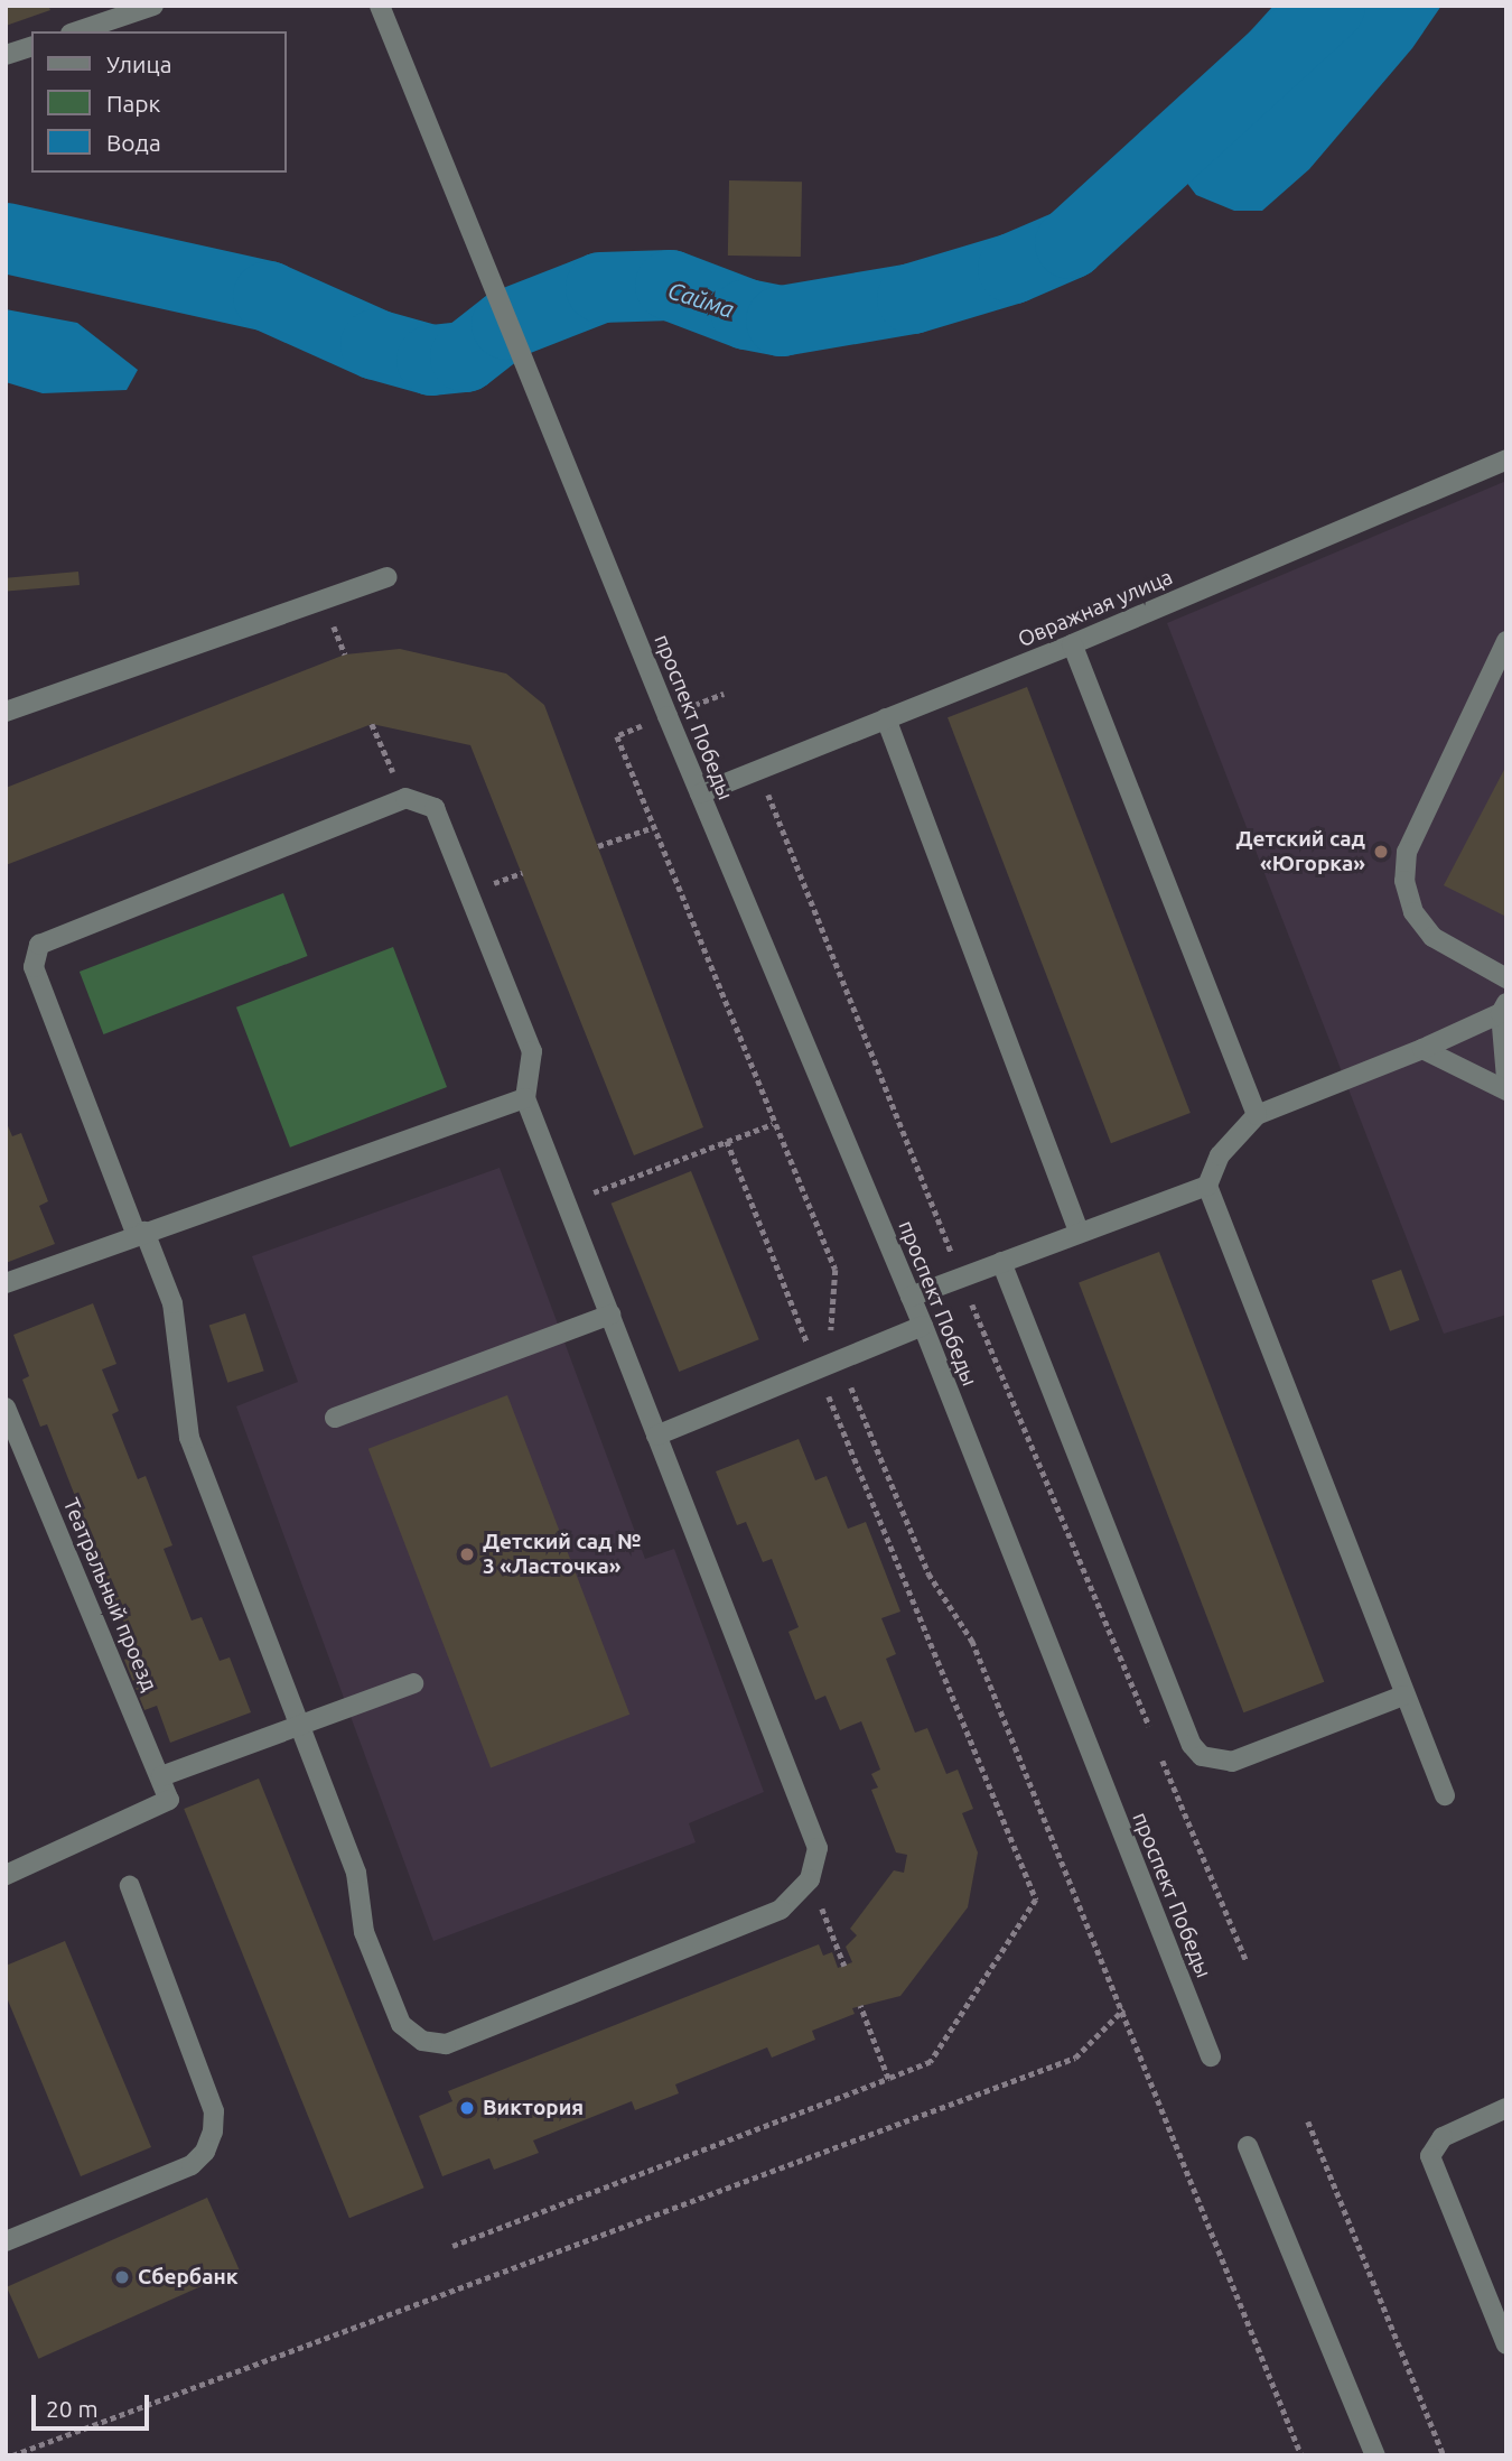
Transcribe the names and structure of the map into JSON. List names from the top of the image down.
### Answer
{
  "streets": {
    "street": ["Овражная улица", "проспект Победы", "Театральный проезд"]
  },
  "crossings": [
    ["Овражная улица", "проспект Победы"]
  ],
  "water": ["Сайма"],
  "places": [
    "Детский сад «Югорка»",
    "Детский сад № 3 «Ласточка»",
    "Виктория",
    "Сбербанк"
  ],
  "legend": ["Улица", "Парк", "Вода"],
  "scale_bar": "20 m"
}
